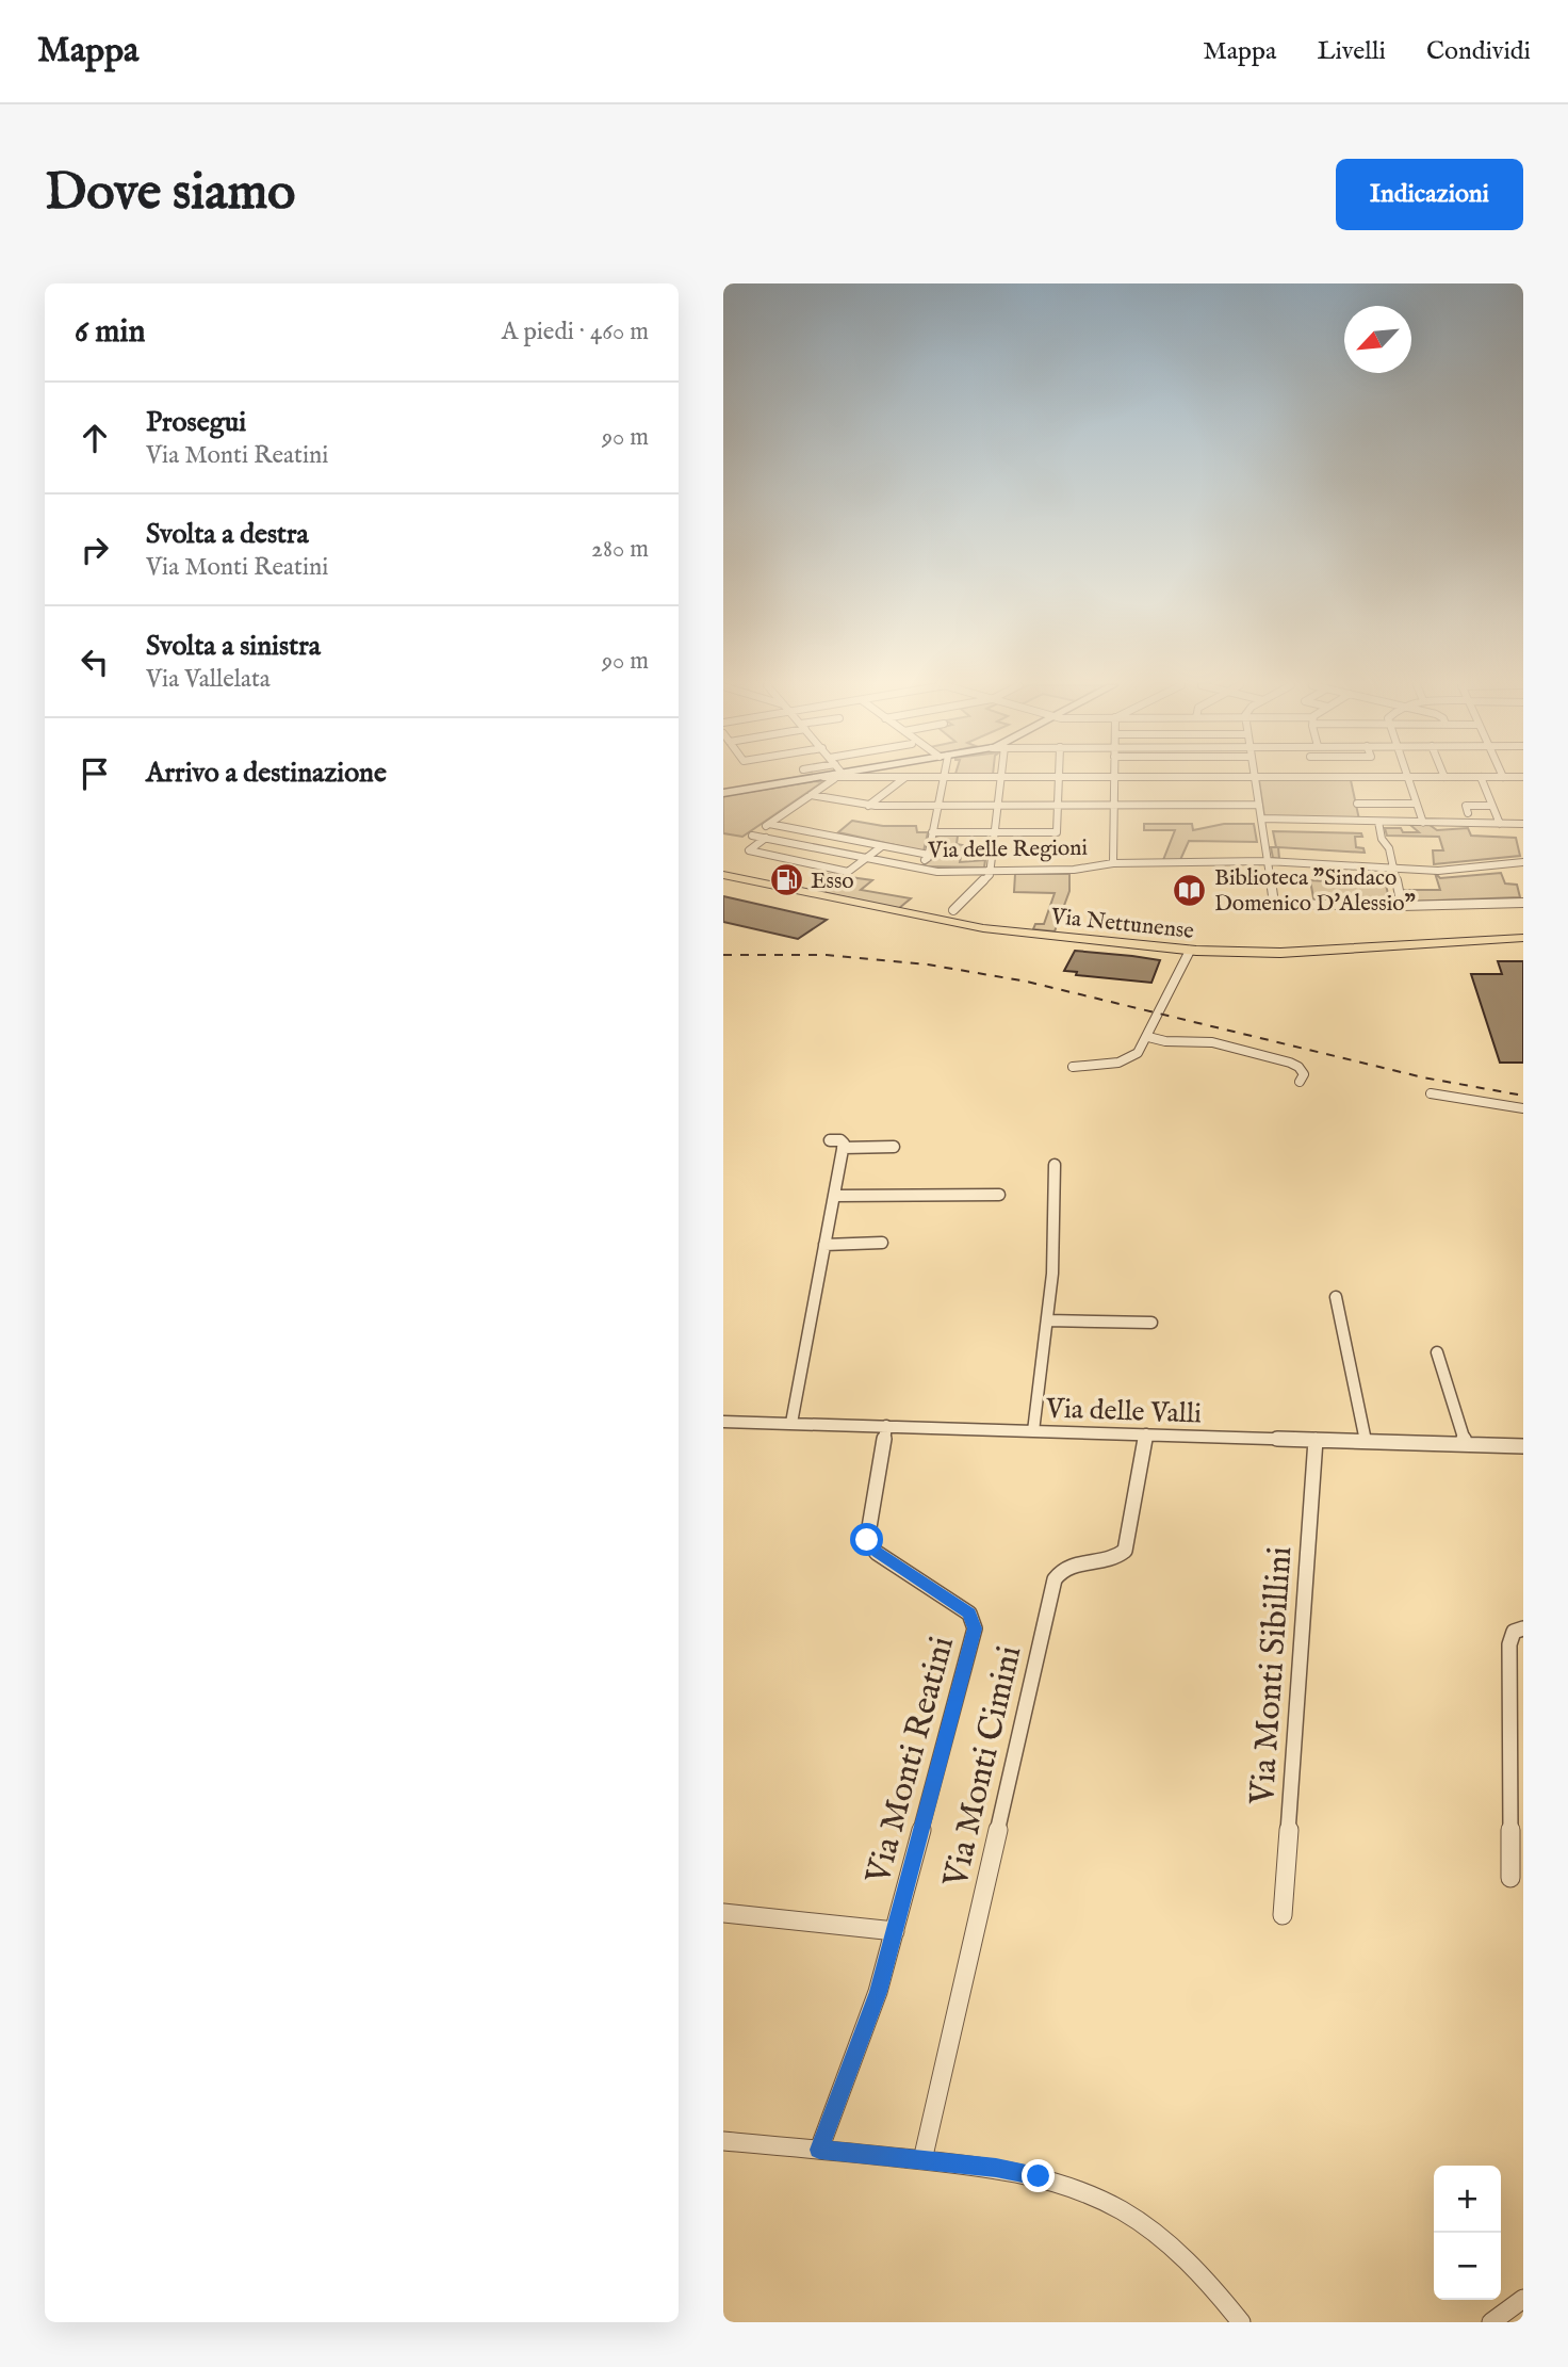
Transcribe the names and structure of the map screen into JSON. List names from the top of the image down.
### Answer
{
  "streets": {
    "main road": ["Via Nettunense"],
    "street": [
      "Via delle Regioni",
      "Via delle Valli",
      "Via Monti Sibillini",
      "Via Monti Reatini",
      "Via Monti Cimini"
    ]
  },
  "crossings": [
    ["Via delle Valli", "Via Monti Sibillini"],
    ["Via delle Valli", "Via Monti Reatini"],
    ["Via delle Valli", "Via Monti Cimini"]
  ],
  "places": {
    "fuel station": ["Esso"],
    "library": ["Biblioteca \"Sindaco Domenico D'Alessio\""]
  },
  "north": "bottom left",
  "page": {
    "header": "Mappa",
    "nav": ["Mappa", "Livelli", "Condividi"],
    "buttons": "Indicazioni",
    "title": "Dove siamo",
    "heading": ["6 min", "A piedi · 460 m"],
    "list": [
      ["Prosegui", "Via Monti Reatini", "90 m"],
      ["Svolta a destra", "Via Monti Reatini", "280 m"],
      ["Svolta a sinistra", "Via Vallelata", "90 m"],
      "Arrivo a destinazione"
    ],
    "map_buttons": ["+", "−"]
  }
}
